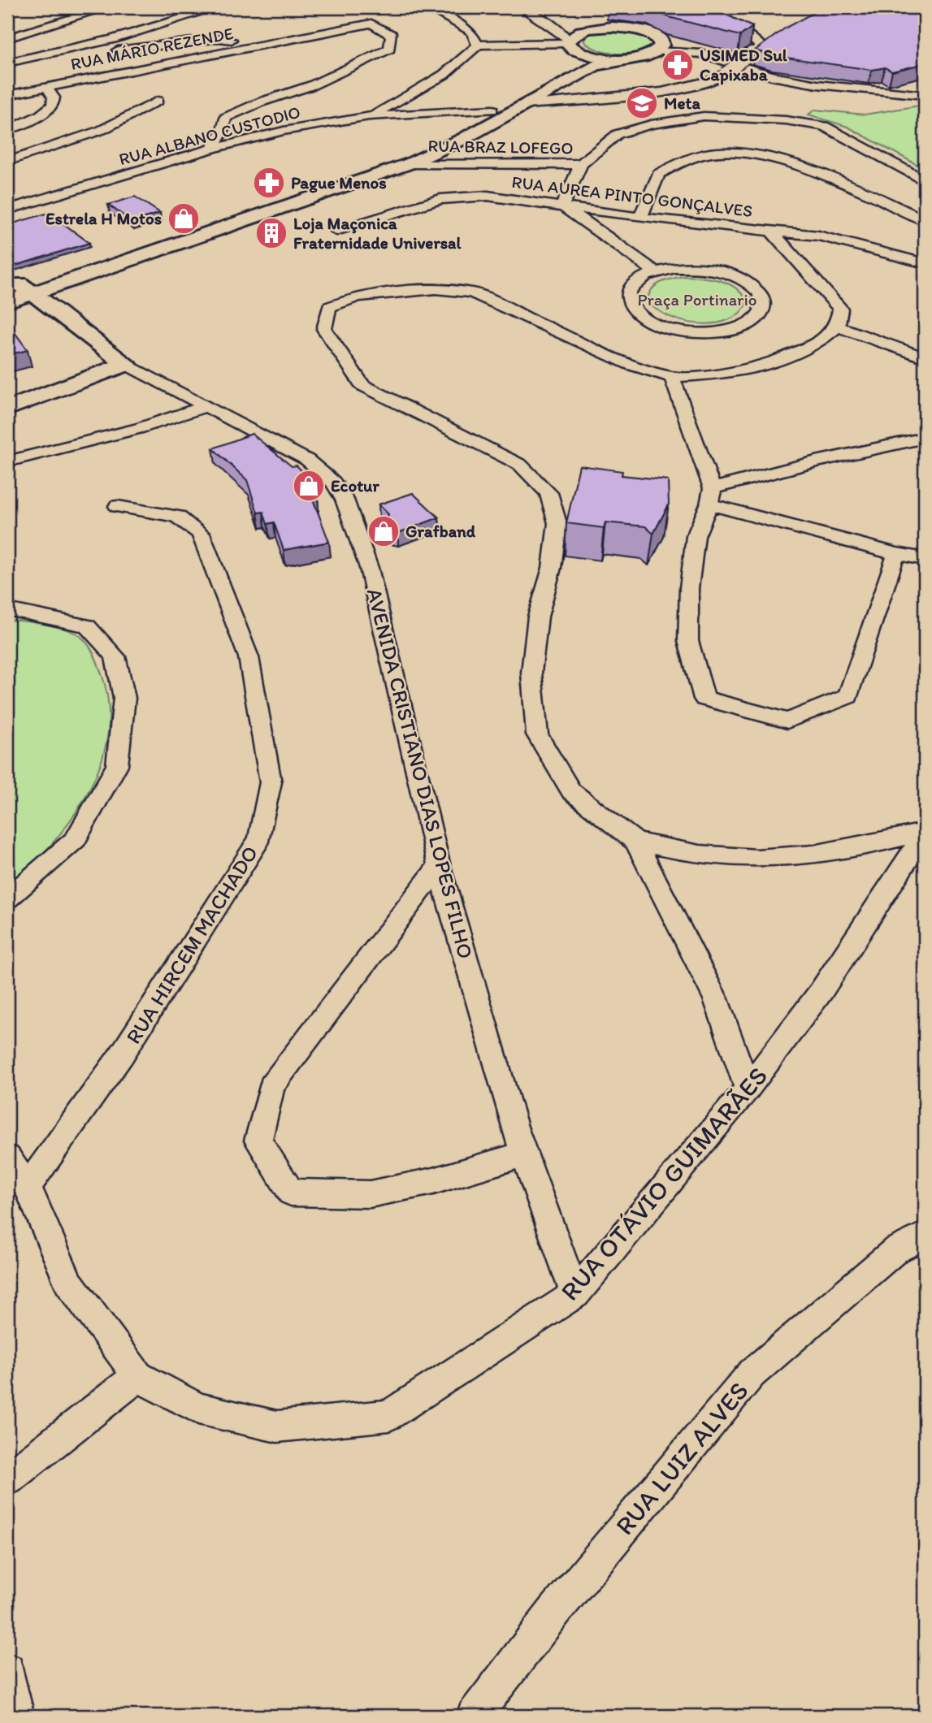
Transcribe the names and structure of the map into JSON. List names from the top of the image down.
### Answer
{
  "streets": {
    "street": [
      "RUA MÁRIO REZENDE",
      "RUA ALBANO CUSTODIO",
      "RUA BRAZ LOFEGO",
      "RUA AUREA PINTO GONÇALVES",
      "AVENIDA CRISTIANO DIAS LOPES FILHO",
      "RUA HIRCEM MACHADO",
      "RUA OTÁVIO GUIMARÃES",
      "RUA LUIZ ALVES"
    ]
  },
  "crossings": [
    ["RUA MÁRIO REZENDE", "RUA ALBANO CUSTODIO"],
    ["RUA BRAZ LOFEGO", "RUA AUREA PINTO GONÇALVES"],
    ["AVENIDA CRISTIANO DIAS LOPES FILHO", "RUA OTÁVIO GUIMARÃES"],
    ["RUA HIRCEM MACHADO", "RUA OTÁVIO GUIMARÃES"]
  ],
  "parks": ["Praça Portinario"],
  "places": {
    "pharmacy": ["USIMED Sul Capixaba", "Pague Menos"],
    "school or university": ["Meta"],
    "shop": ["Estrela H Motos", "Ecotur", "Grafband"],
    "building": ["Loja Maçonica Fraternidade Universal"]
  }
}
